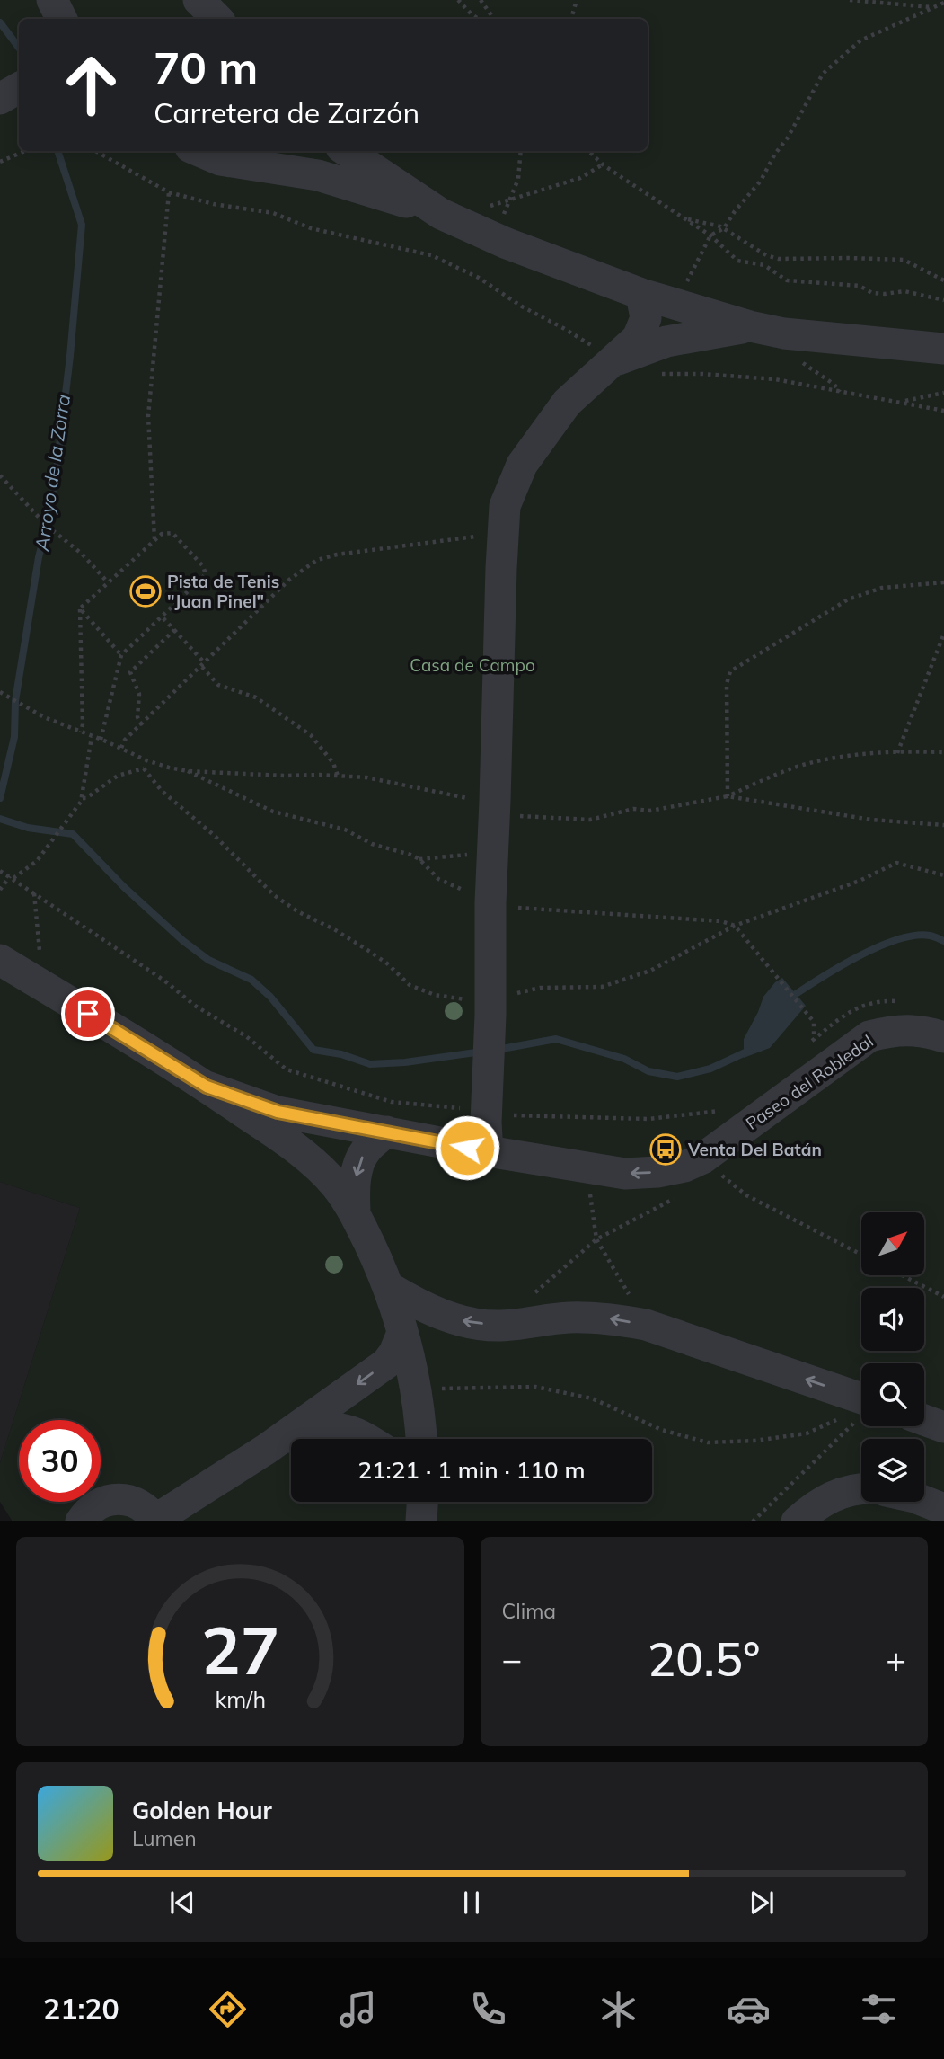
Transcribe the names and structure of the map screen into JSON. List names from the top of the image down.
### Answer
{
  "streets": {
    "street": ["Paseo del Robledal"]
  },
  "water": ["Arroyo de la Zorra"],
  "parks": ["Casa de Campo"],
  "places": {
    "sports": ["Pista de Tenis \"Juan Pinel\""],
    "bus stop": ["Venta Del Batán"]
  },
  "north": "top right",
  "page": {
    "turn": ["70 m", "Carretera de Zarzón"],
    "limit": "30",
    "trip": "21:21 · 1 min · 110 m",
    "tile": "Clima",
    "heat": ["−", "20.5°", "+"],
    "song": ["Golden Hour", "Lumen"],
    "tabs": "21:20",
    "gauge": ["27", "km/h"]
  }
}
